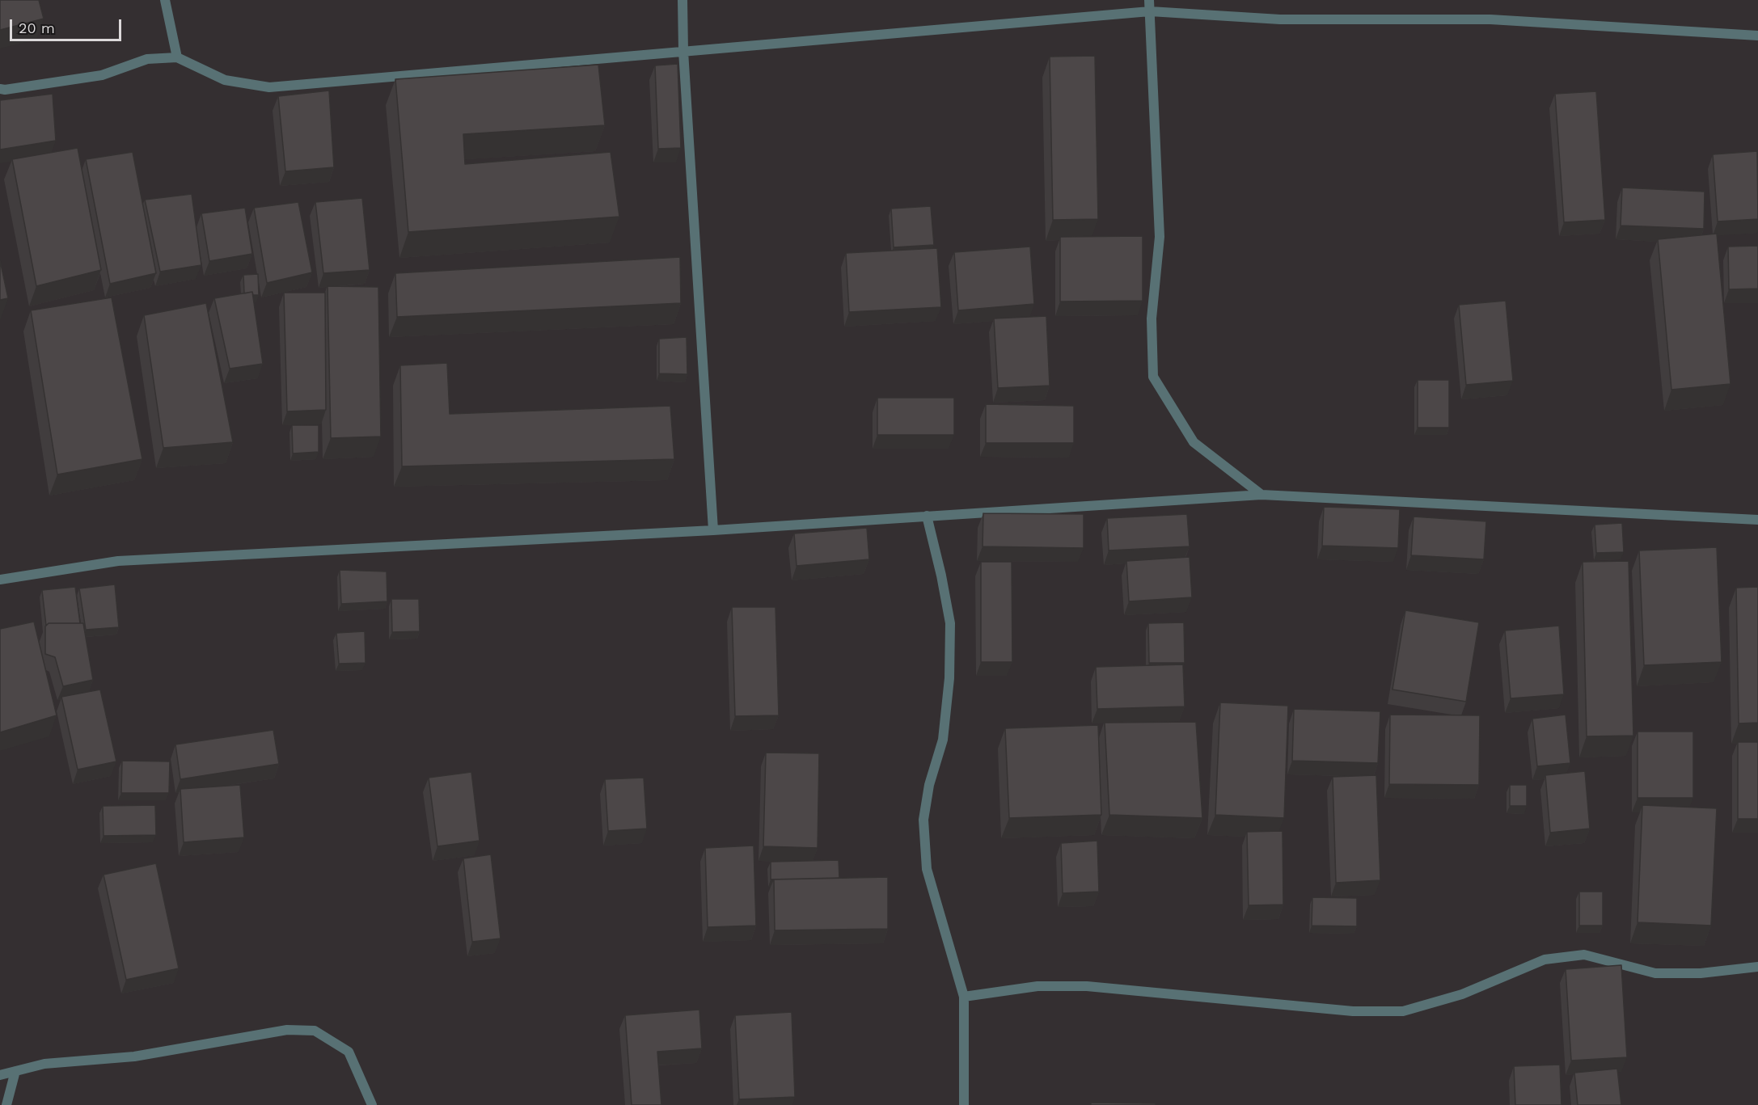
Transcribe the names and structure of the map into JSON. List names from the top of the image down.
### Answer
{
  "scale_bar": "20 m"
}
